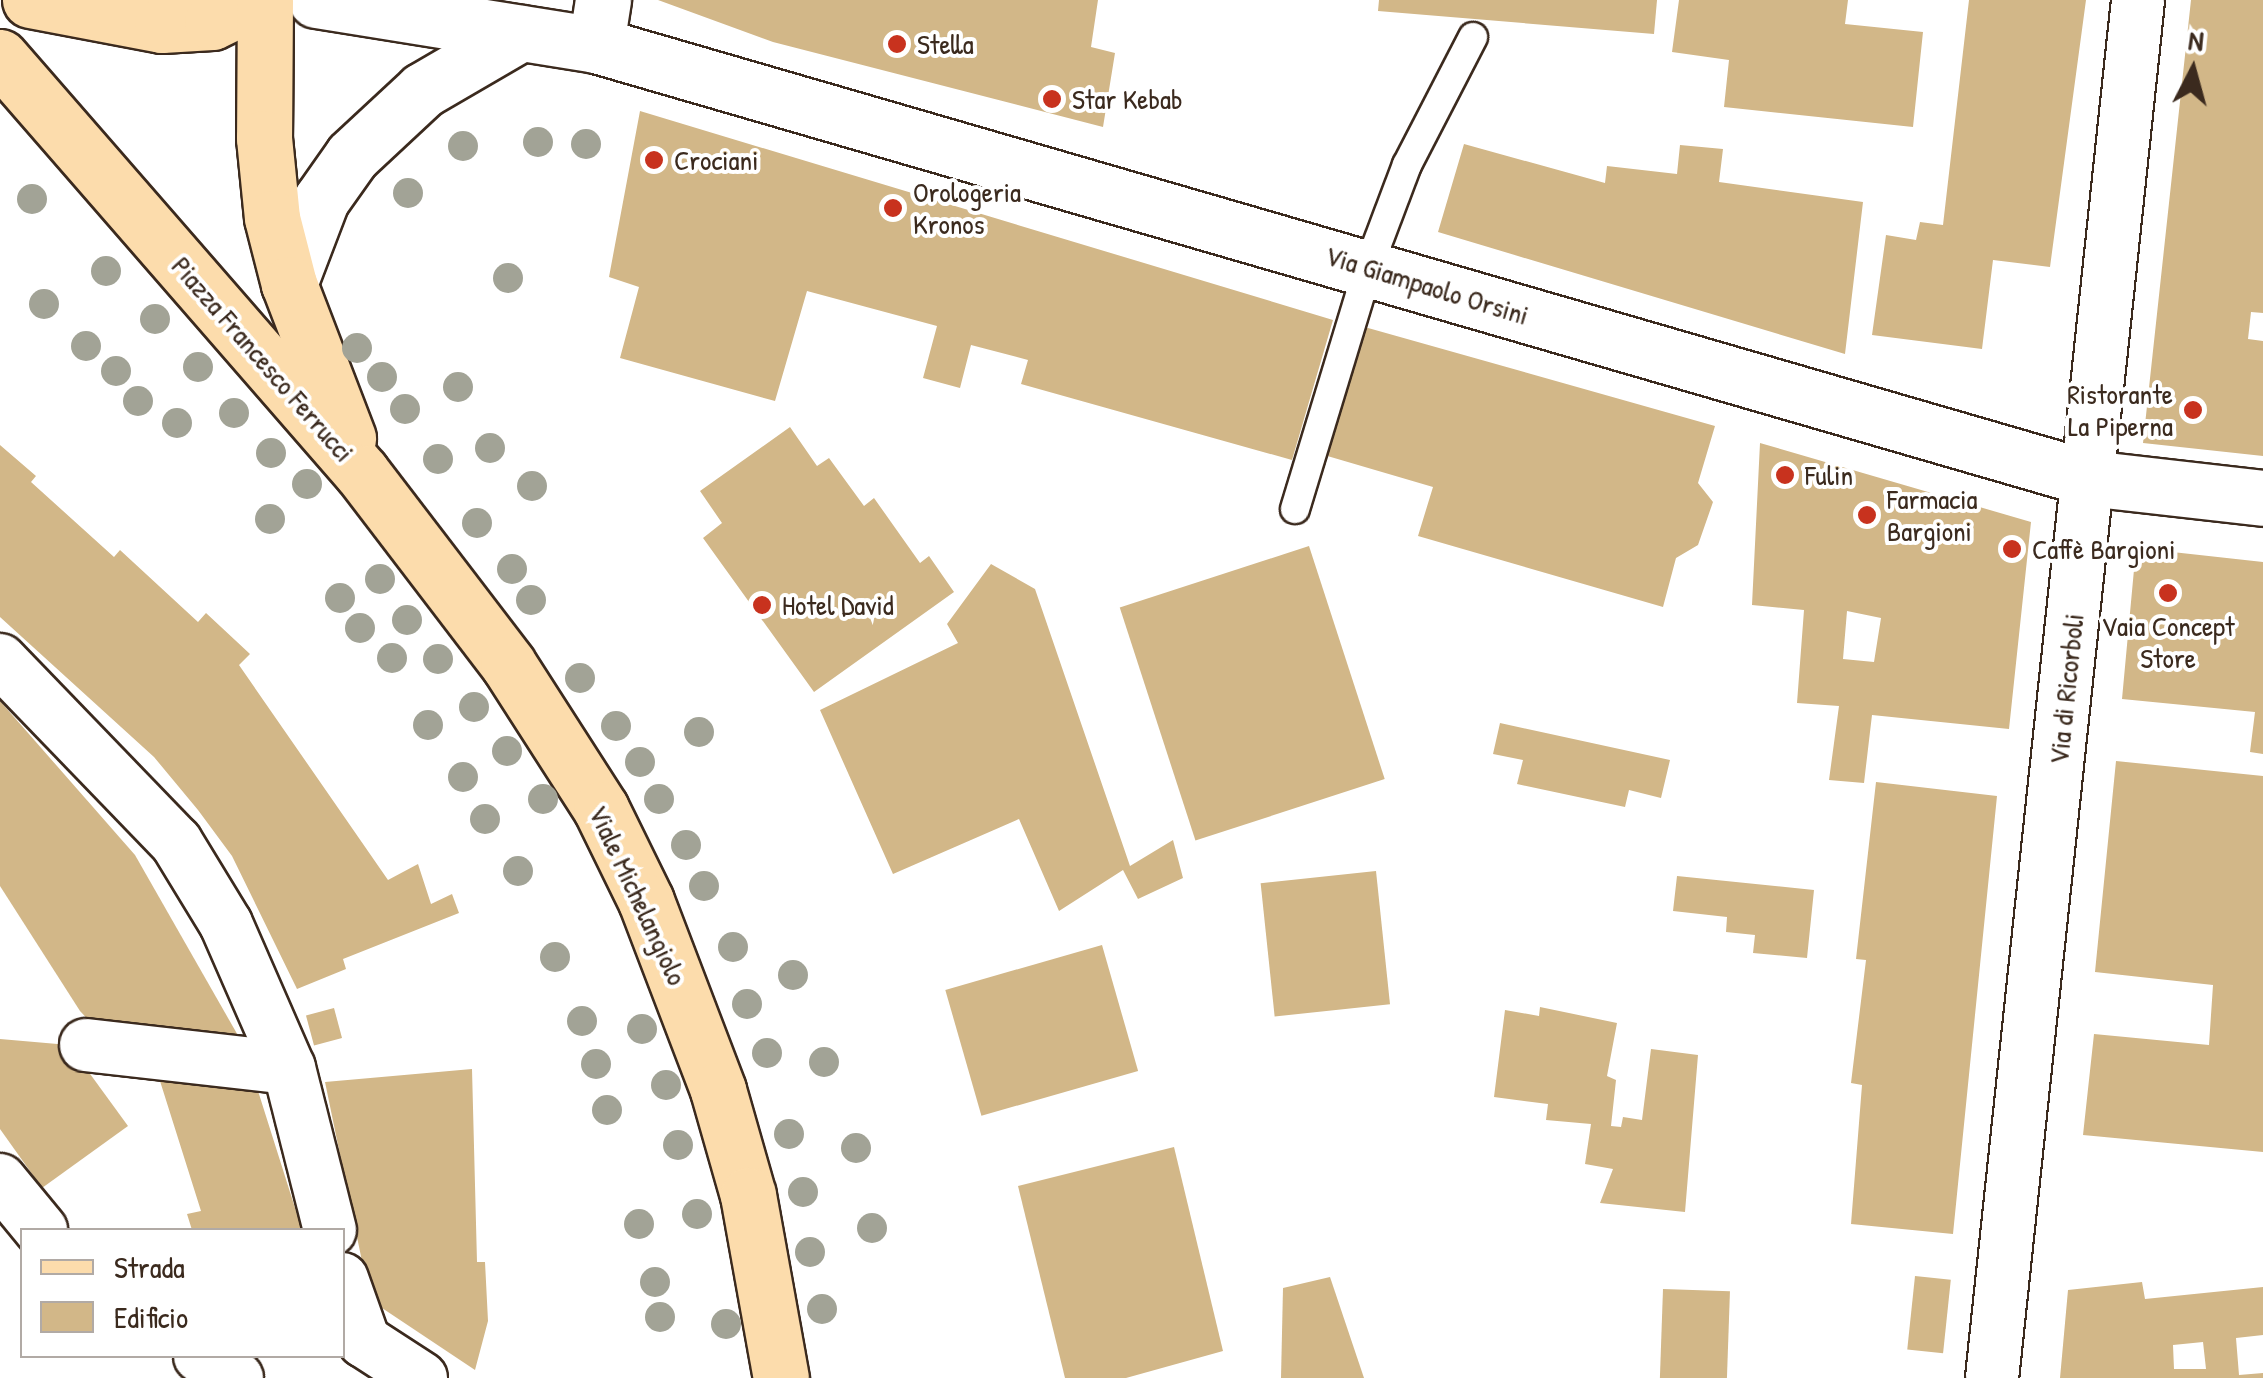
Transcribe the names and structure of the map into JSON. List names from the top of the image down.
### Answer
{
  "streets": {
    "main road": ["Piazza Francesco Ferrucci", "Viale Michelangiolo"],
    "street": ["Via Giampaolo Orsini", "Via di Ricorboli"]
  },
  "crossings": [
    ["Via Giampaolo Orsini", "Via di Ricorboli"],
    ["Piazza Francesco Ferrucci", "Viale Michelangiolo"]
  ],
  "places": [
    "Stella",
    "Star Kebab",
    "Crociani",
    "Orologeria Kronos",
    "Ristorante La Piperna",
    "Fulin",
    "Farmacia Bargioni",
    "Caffè Bargioni",
    "Vaia Concept Store",
    "Hotel David"
  ],
  "legend": ["Strada", "Edificio"],
  "north": "top"
}
